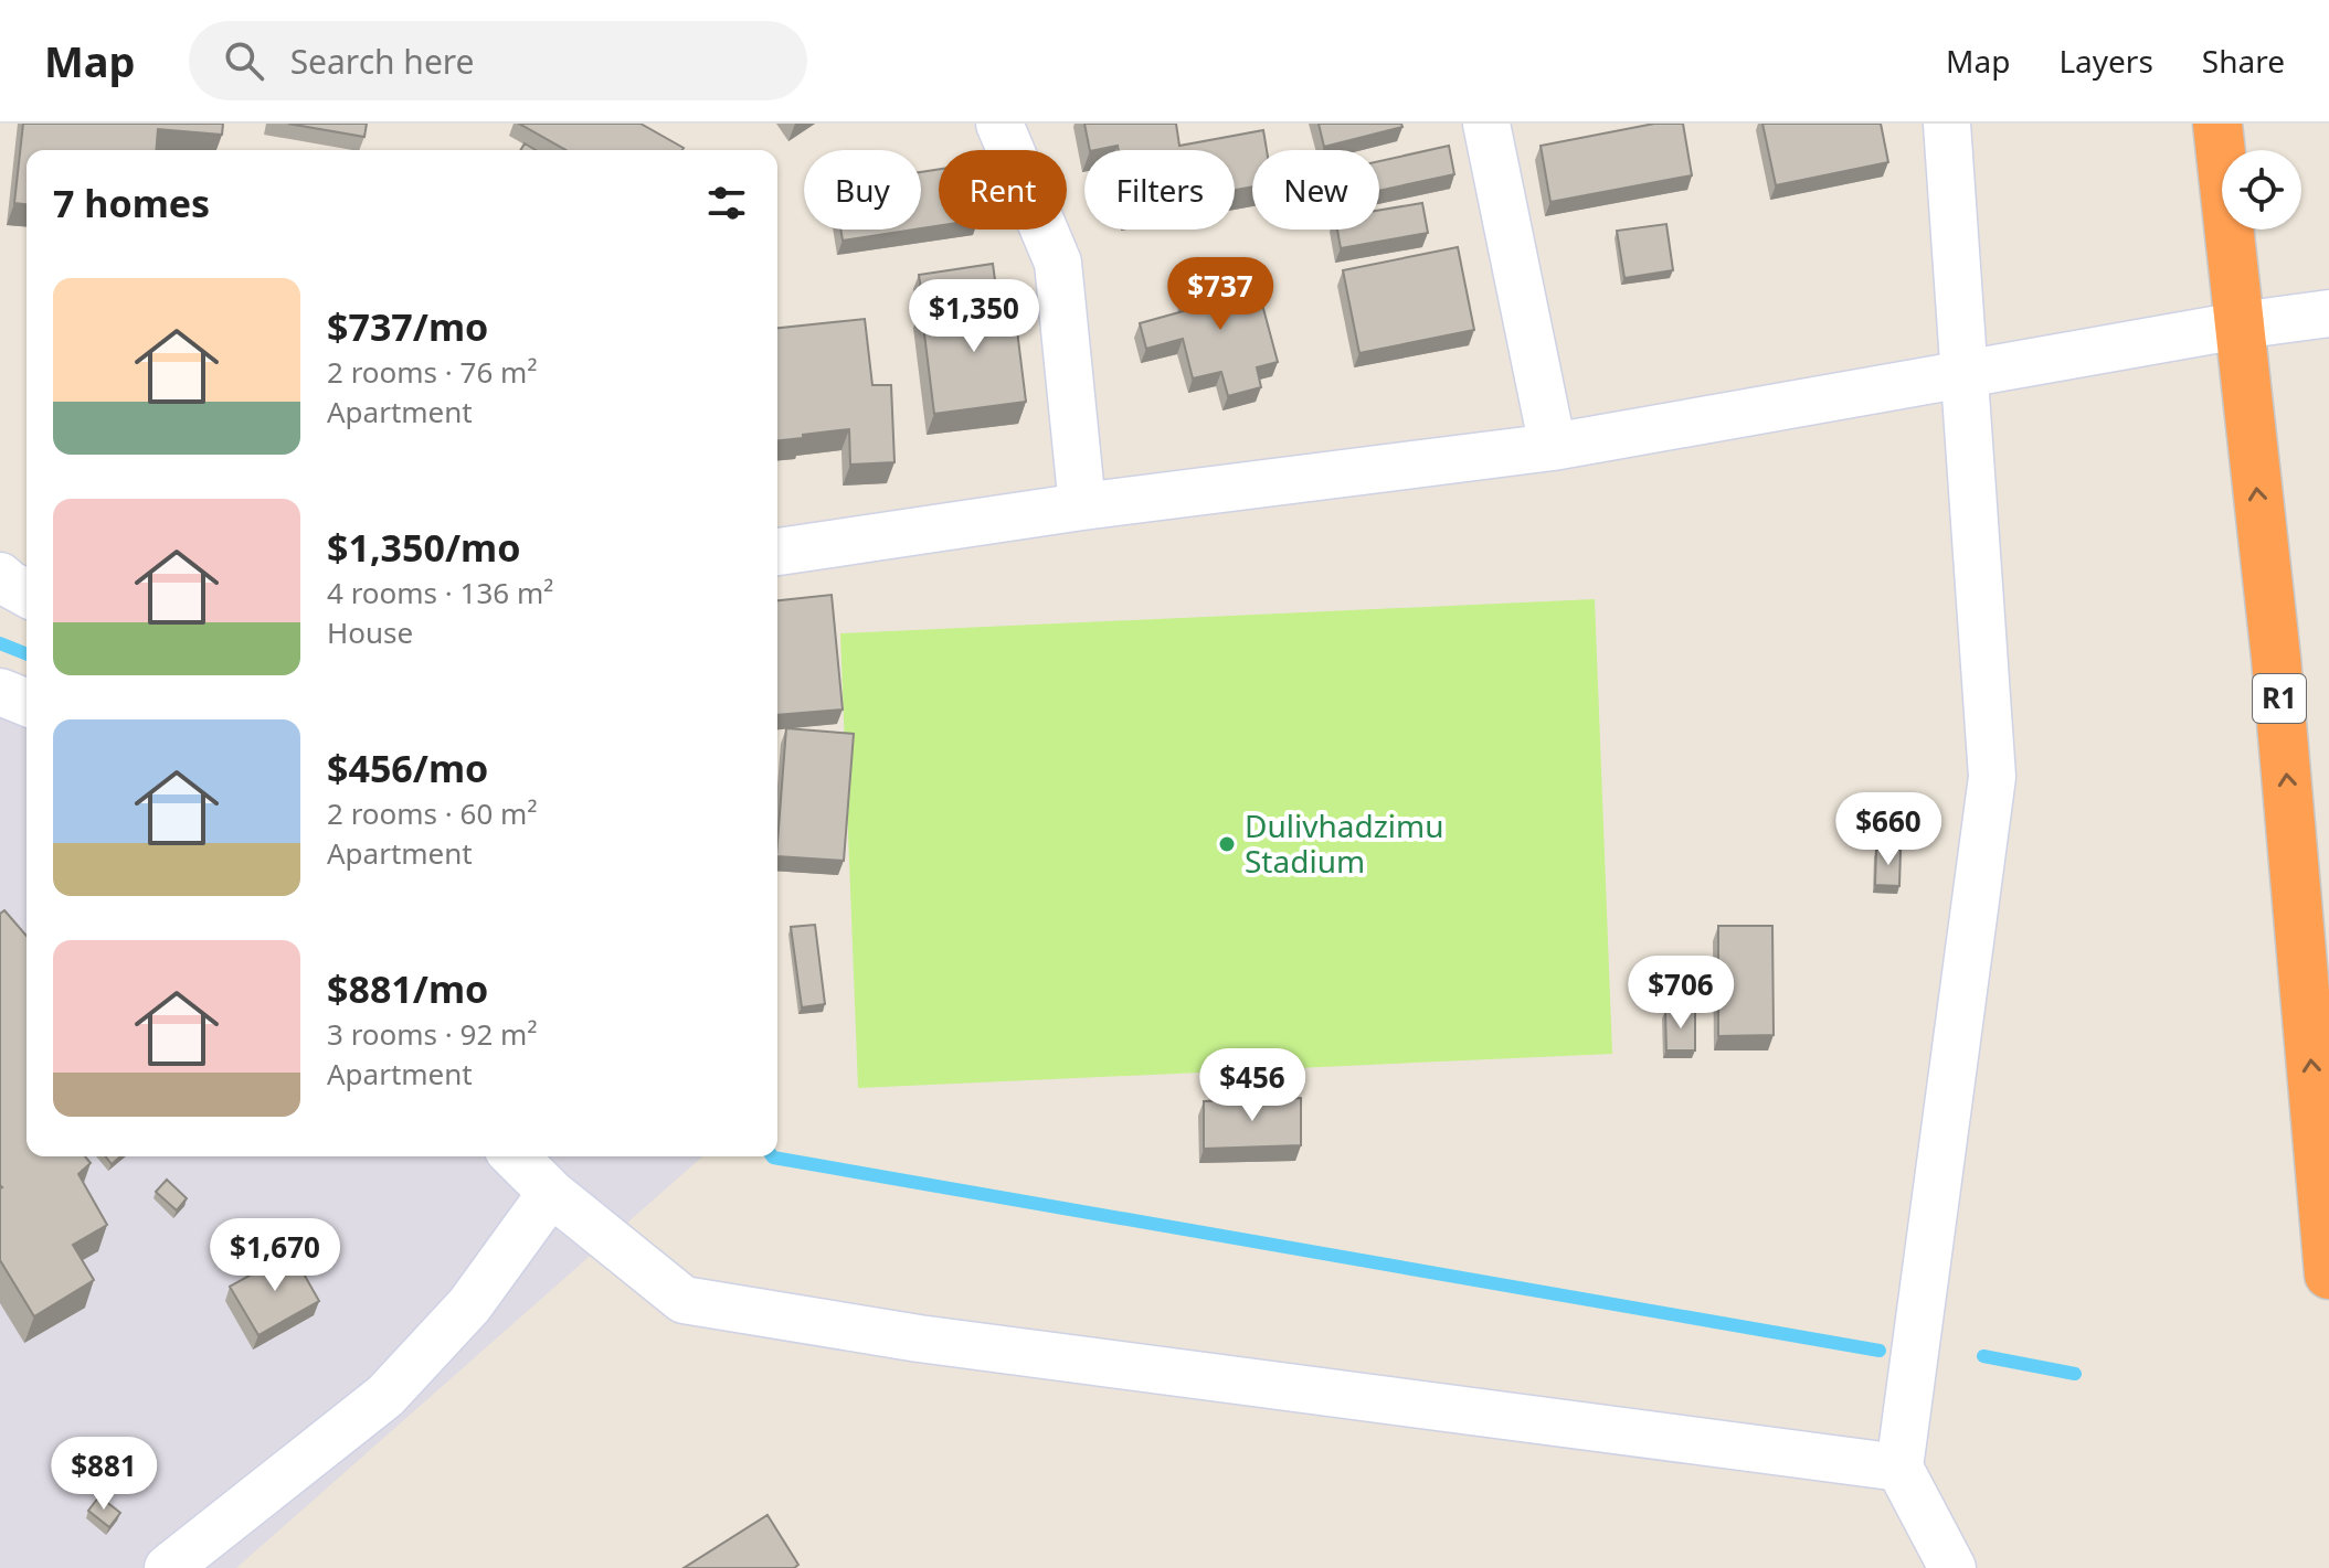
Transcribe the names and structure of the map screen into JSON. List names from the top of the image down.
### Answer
{
  "streets": {
    "highway": ["R1"]
  },
  "places": ["Dulivhadzimu Stadium"],
  "page": {
    "header": "Map",
    "search": "Search here",
    "nav": ["Map", "Layers", "Share"],
    "chip": [
      "Buy",
      "Rent",
      "Filters",
      "New"
    ],
    "heading": "7 homes",
    "list": [
      {
        "name": "$737/mo",
        "note": "2 rooms · 76 m² · Apartment"
      },
      {
        "name": "$1,350/mo",
        "note": "4 rooms · 136 m² · House"
      },
      {
        "name": "$456/mo",
        "note": "2 rooms · 60 m² · Apartment"
      },
      {
        "name": "$881/mo",
        "note": "3 rooms · 92 m² · Apartment"
      }
    ],
    "price": [
      "$737",
      "$1,350",
      "$660",
      "$706",
      "$456",
      "$1,670",
      "$881"
    ]
  }
}
